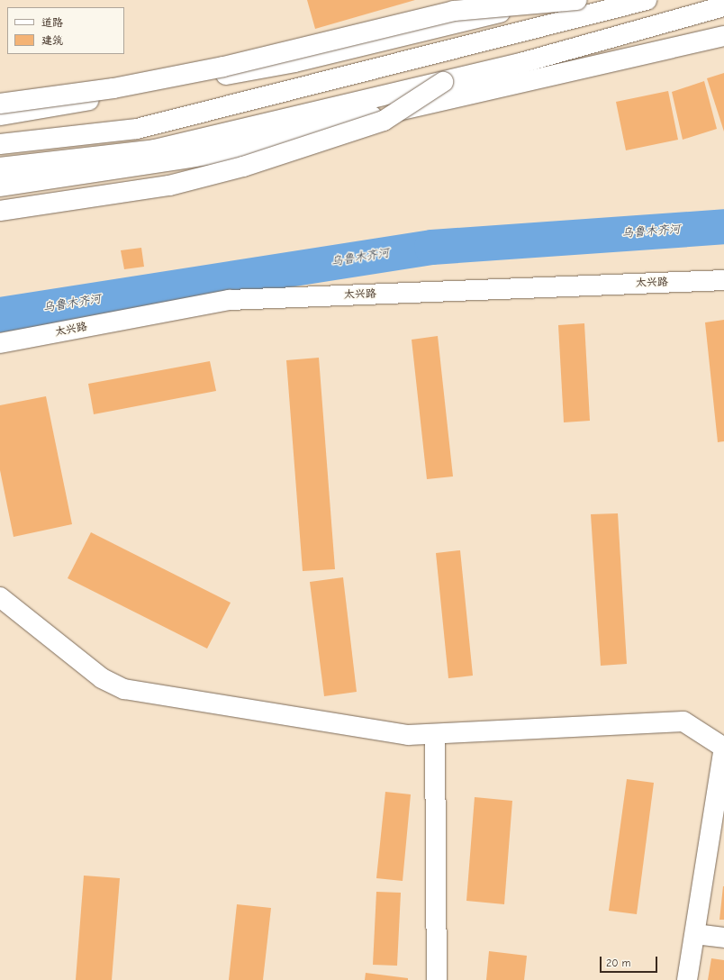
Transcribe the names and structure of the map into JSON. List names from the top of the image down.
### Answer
{
  "streets": {
    "main road": ["太兴路"]
  },
  "water": ["乌鲁木齐河"],
  "legend": ["道路", "建筑"],
  "scale_bar": "20 m"
}
